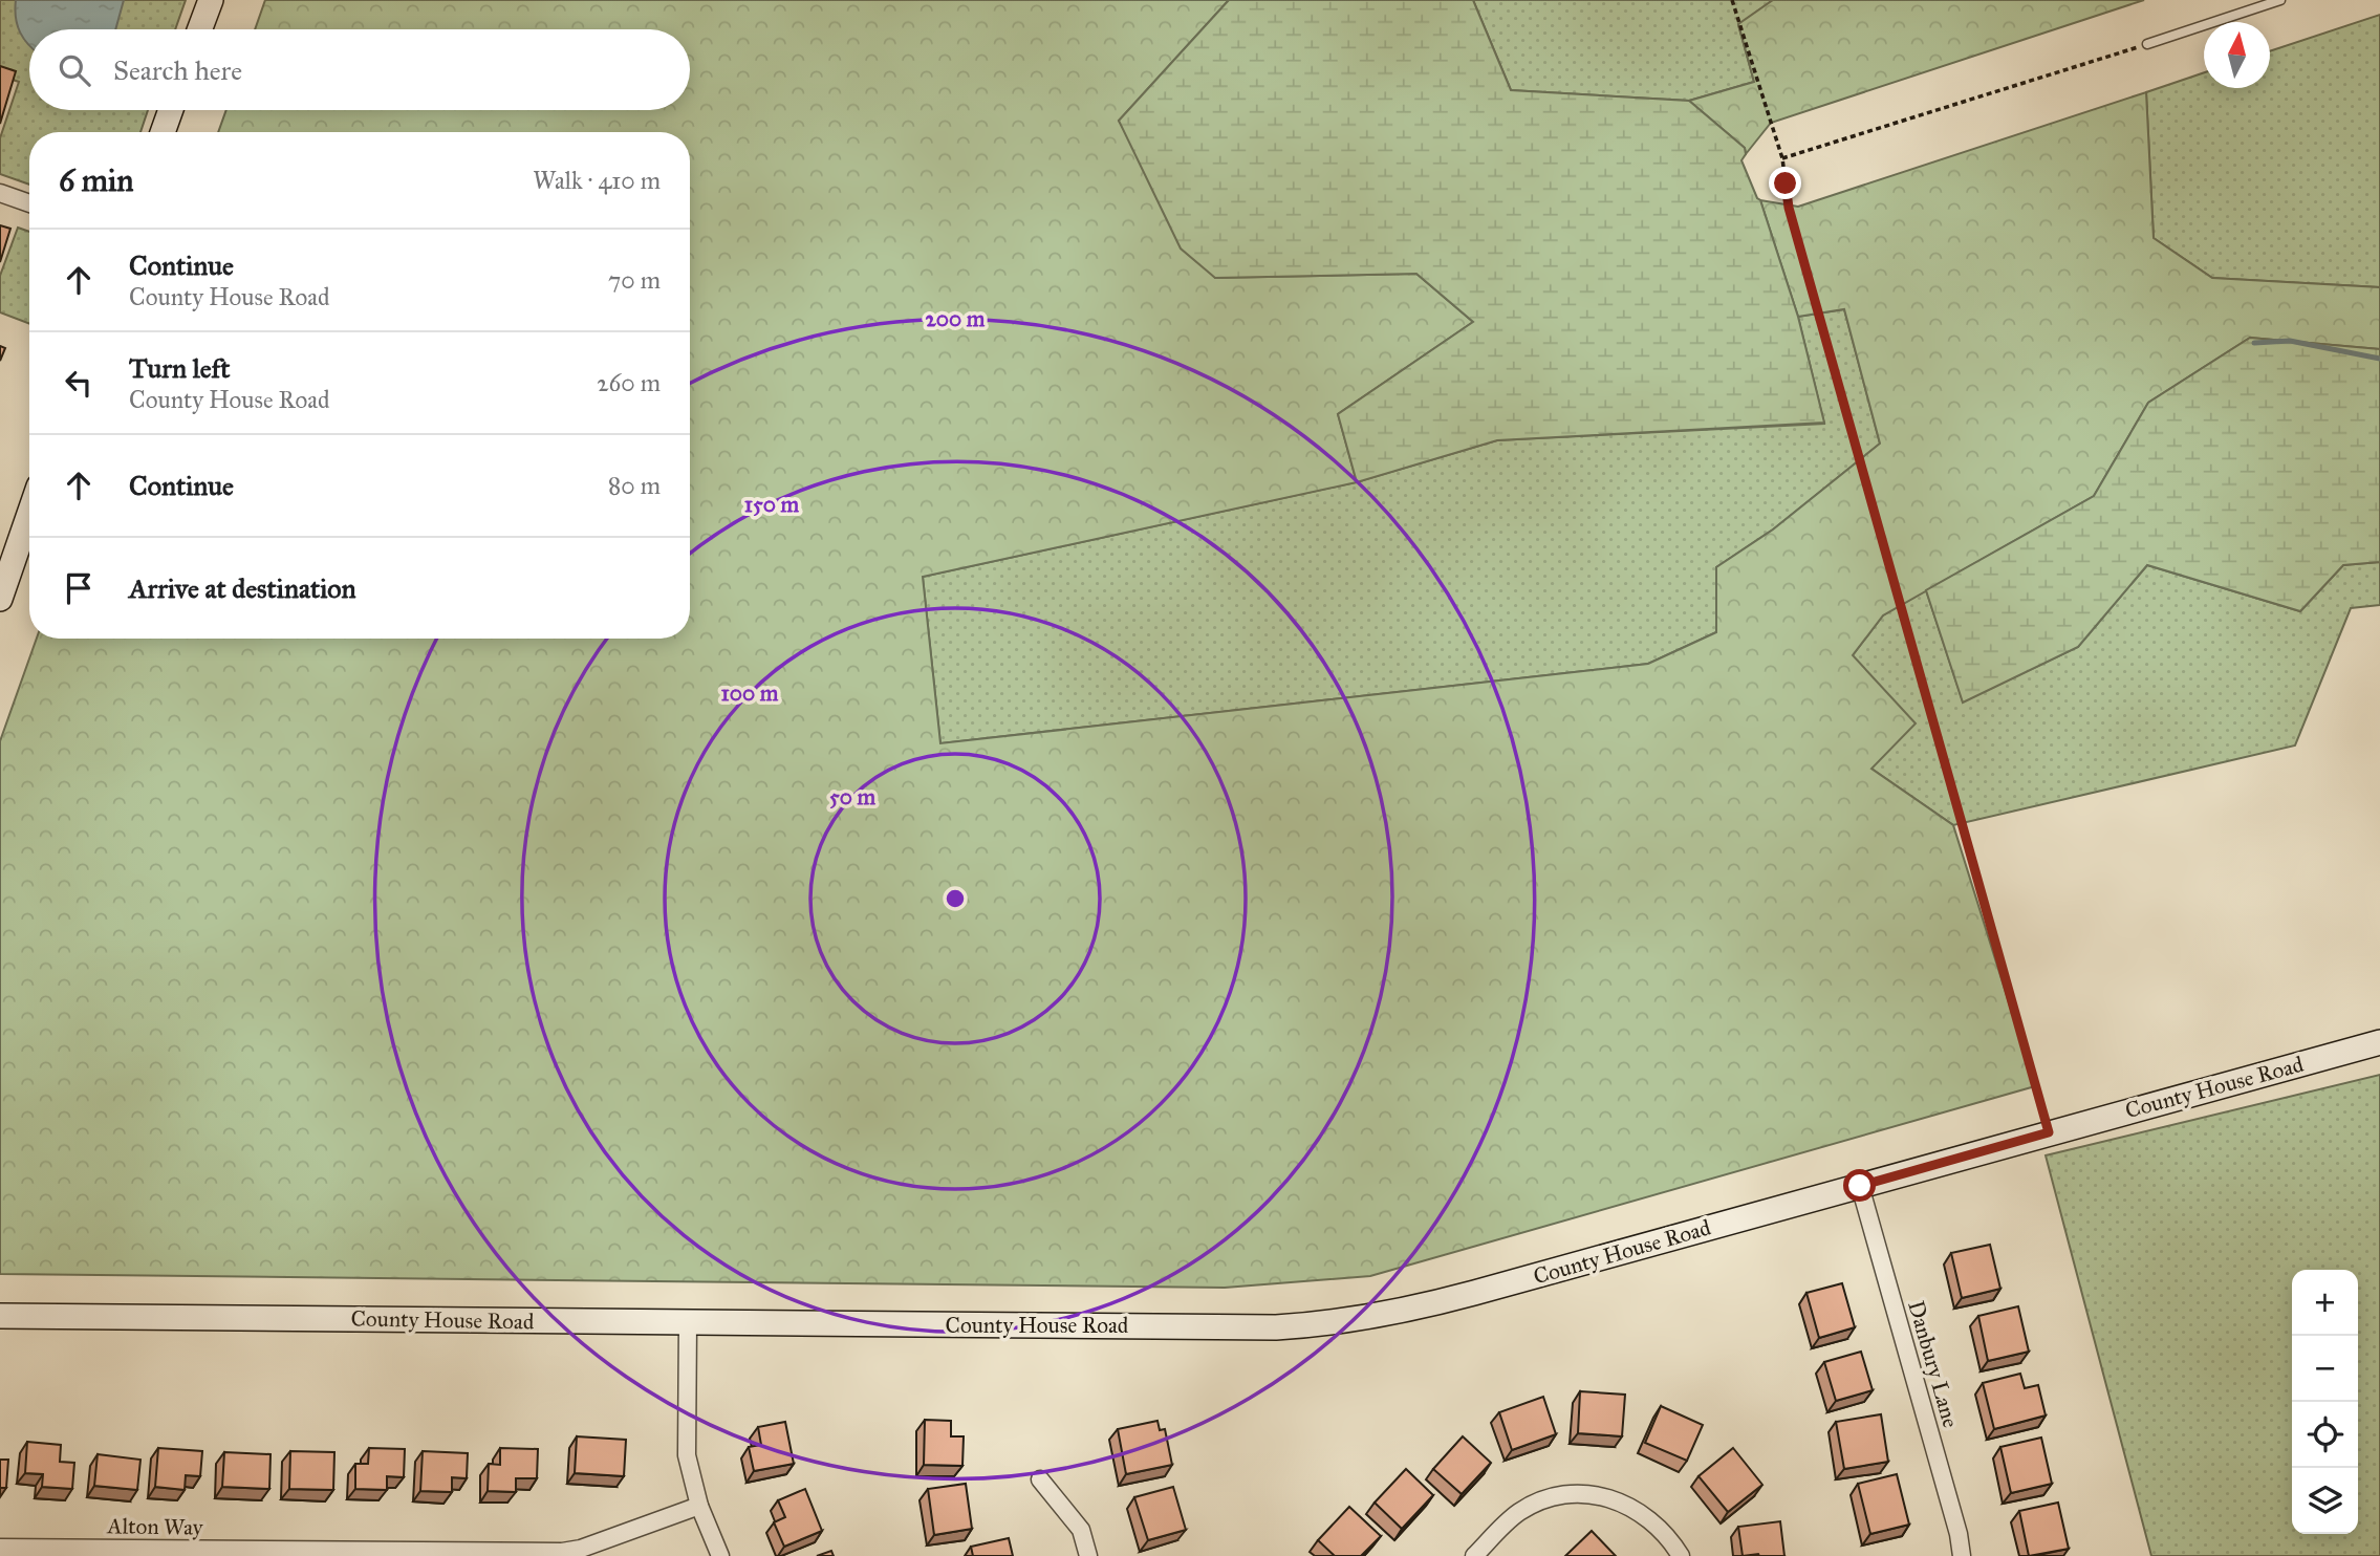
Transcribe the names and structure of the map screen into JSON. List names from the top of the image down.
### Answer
{
  "streets": {
    "street": ["County House Road", "Danbury Lane", "Alton Way"]
  },
  "crossings": [
    ["County House Road", "Danbury Lane"]
  ],
  "north": "top",
  "page": {
    "search": "Search here",
    "heading": ["6 min", "Walk · 410 m"],
    "list": [
      ["Continue", "County House Road", "70 m"],
      ["Turn left", "County House Road", "260 m"],
      ["Continue", "80 m"],
      "Arrive at destination"
    ],
    "map_buttons": ["+", "−"]
  },
  "rings": [
    "200 m",
    "150 m",
    "100 m",
    "50 m"
  ]
}
